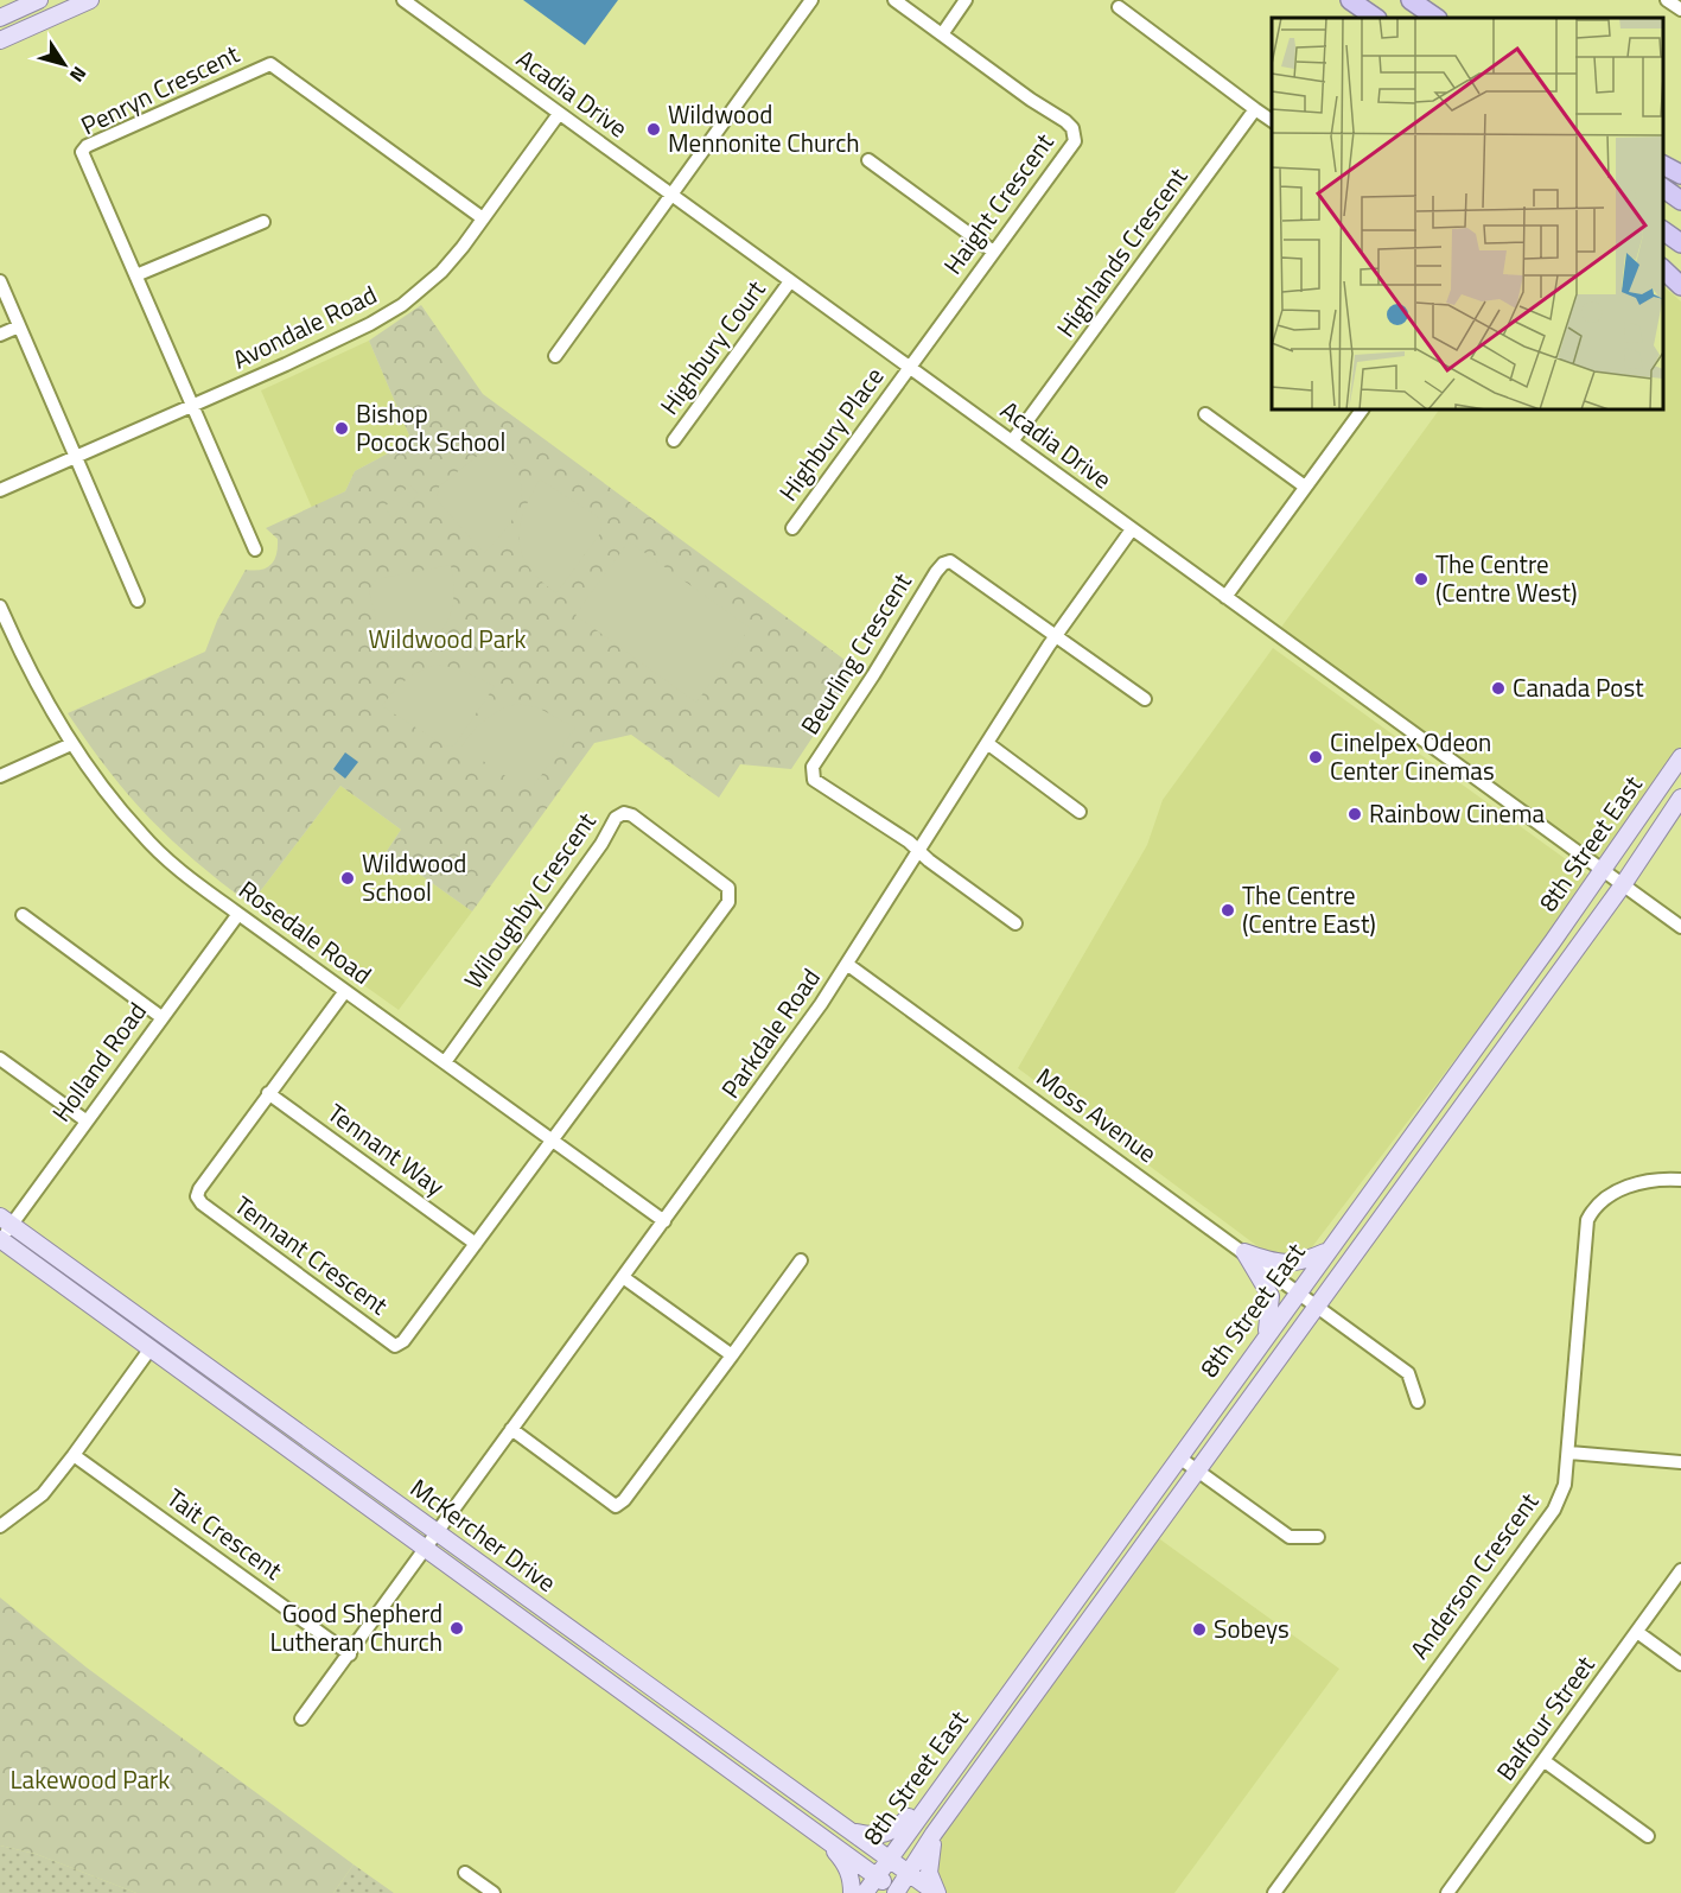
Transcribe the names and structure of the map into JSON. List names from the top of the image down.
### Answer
{
  "streets": {
    "main road": ["8th Street East", "McKercher Drive"],
    "street": [
      "Penryn Crescent",
      "Acadia Drive",
      "Haight Crescent",
      "Highlands Crescent",
      "Avondale Road",
      "Highbury Court",
      "Highbury Place",
      "Beurling Crescent",
      "Wiloughby Crescent",
      "Rosedale Road",
      "Parkdale Road",
      "Holland Road",
      "Moss Avenue",
      "Tennant Way",
      "Tennant Crescent",
      "Tait Crescent",
      "Anderson Crescent",
      "Balfour Street"
    ]
  },
  "crossings": [
    ["Penryn Crescent", "Avondale Road"],
    ["Acadia Drive", "Haight Crescent"],
    ["Acadia Drive", "Highlands Crescent"],
    ["Acadia Drive", "Avondale Road"],
    ["Acadia Drive", "Highbury Court"],
    ["Acadia Drive", "Highbury Place"],
    ["Acadia Drive", "8th Street East"],
    ["Acadia Drive", "Parkdale Road"],
    ["Haight Crescent", "Highbury Place"],
    ["Beurling Crescent", "Parkdale Road"],
    ["8th Street East", "Moss Avenue"],
    ["8th Street East", "McKercher Drive"],
    ["Wiloughby Crescent", "Rosedale Road"],
    ["Wiloughby Crescent", "Tennant Crescent"],
    ["Rosedale Road", "Parkdale Road"],
    ["Rosedale Road", "Holland Road"],
    ["Rosedale Road", "Tennant Crescent"],
    ["Parkdale Road", "Moss Avenue"],
    ["Parkdale Road", "McKercher Drive"],
    ["Holland Road", "McKercher Drive"],
    ["Tennant Way", "Tennant Crescent"]
  ],
  "parks": ["Wildwood Park", "Lakewood Park"],
  "places": [
    "Wildwood Mennonite Church",
    "Bishop Pocock School",
    "The Centre (Centre West)",
    "Canada Post",
    "Cinelpex Odeon Center Cinemas",
    "Rainbow Cinema",
    "Wildwood School",
    "The Centre (Centre East)",
    "Good Shepherd Lutheran Church",
    "Sobeys"
  ],
  "north": "bottom right"
}
